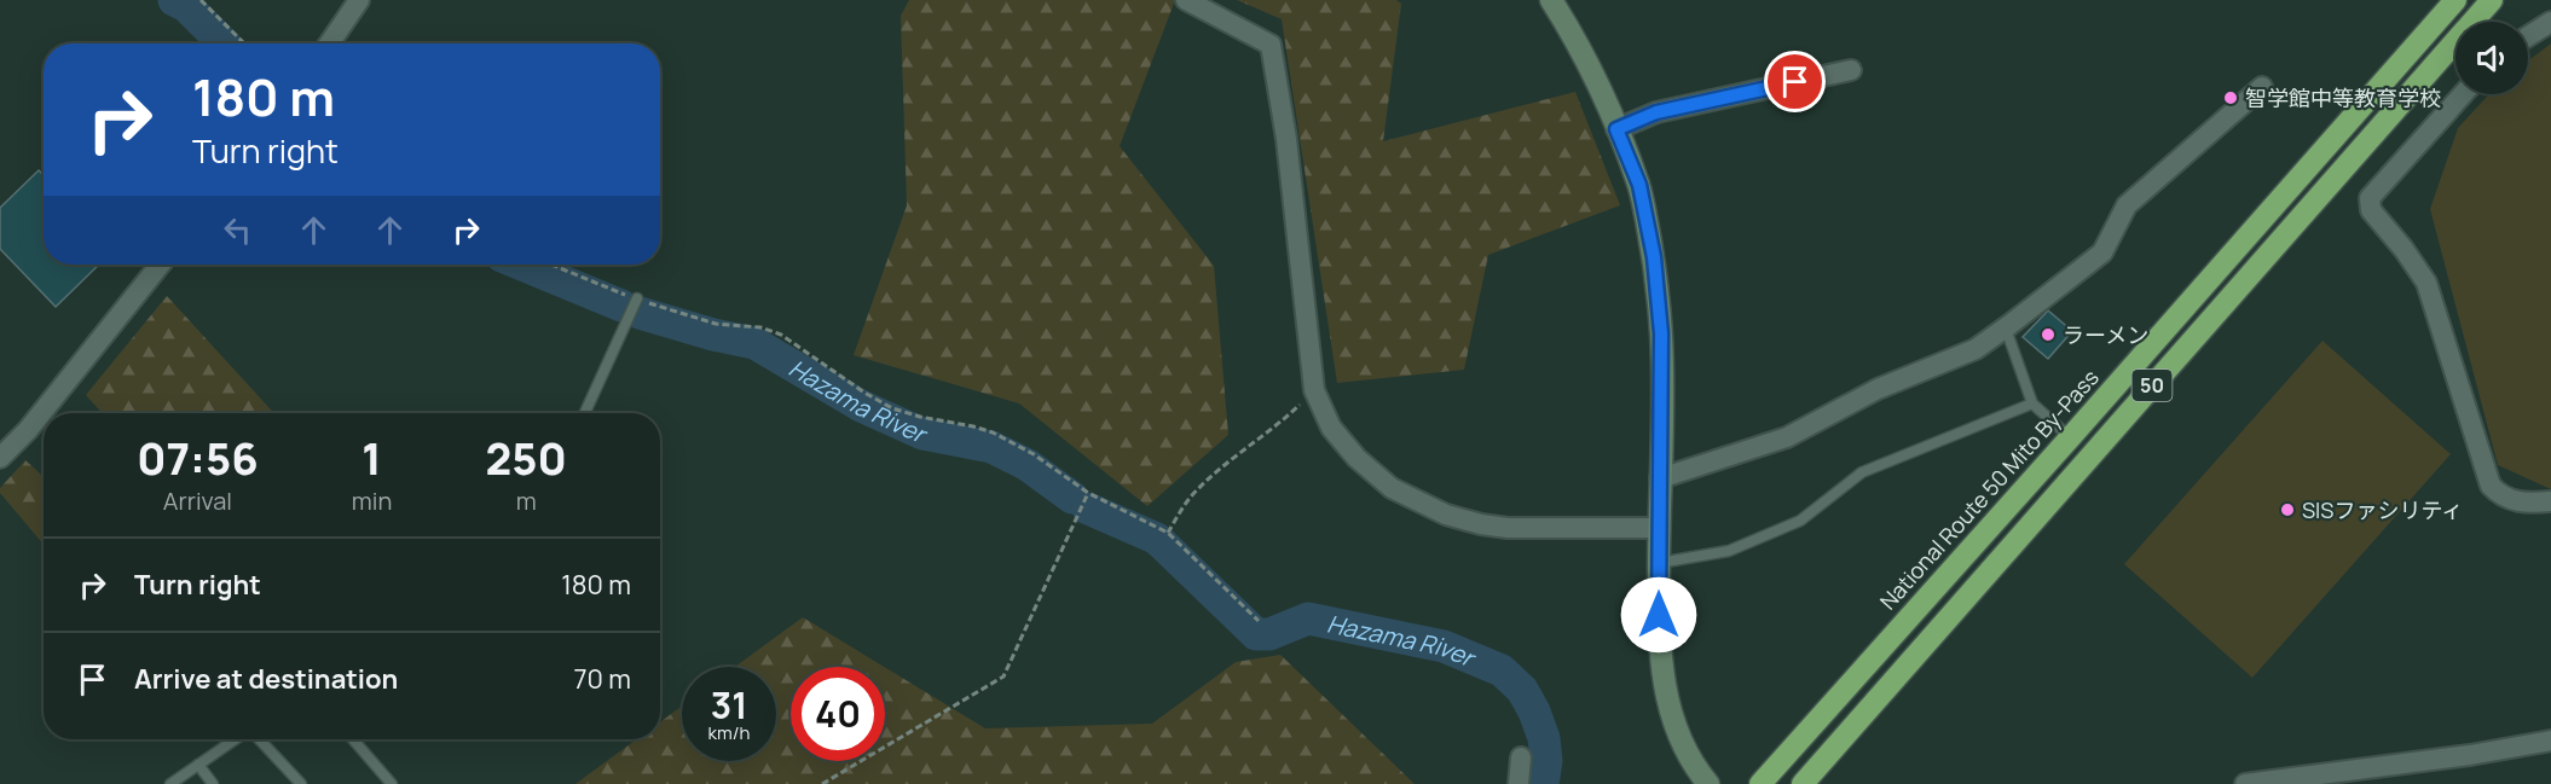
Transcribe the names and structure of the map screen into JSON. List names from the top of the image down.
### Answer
{
  "streets": {
    "highway": ["50", "National Route 50 Mito By-Pass"]
  },
  "water": ["Hazama River"],
  "places": ["智学館中等教育学校", "ラーメン", "SISファシリティ"],
  "page": {
    "turn": ["180 m", "Turn right"],
    "eta": [
      "07:56",
      "Arrival",
      "1",
      "min",
      "250",
      "m"
    ],
    "list": [
      {
        "name": "Turn right",
        "value": "180 m"
      },
      {
        "name": "Arrive at destination",
        "value": "70 m"
      }
    ],
    "speed": "31 km/h",
    "limit": "40"
  }
}
